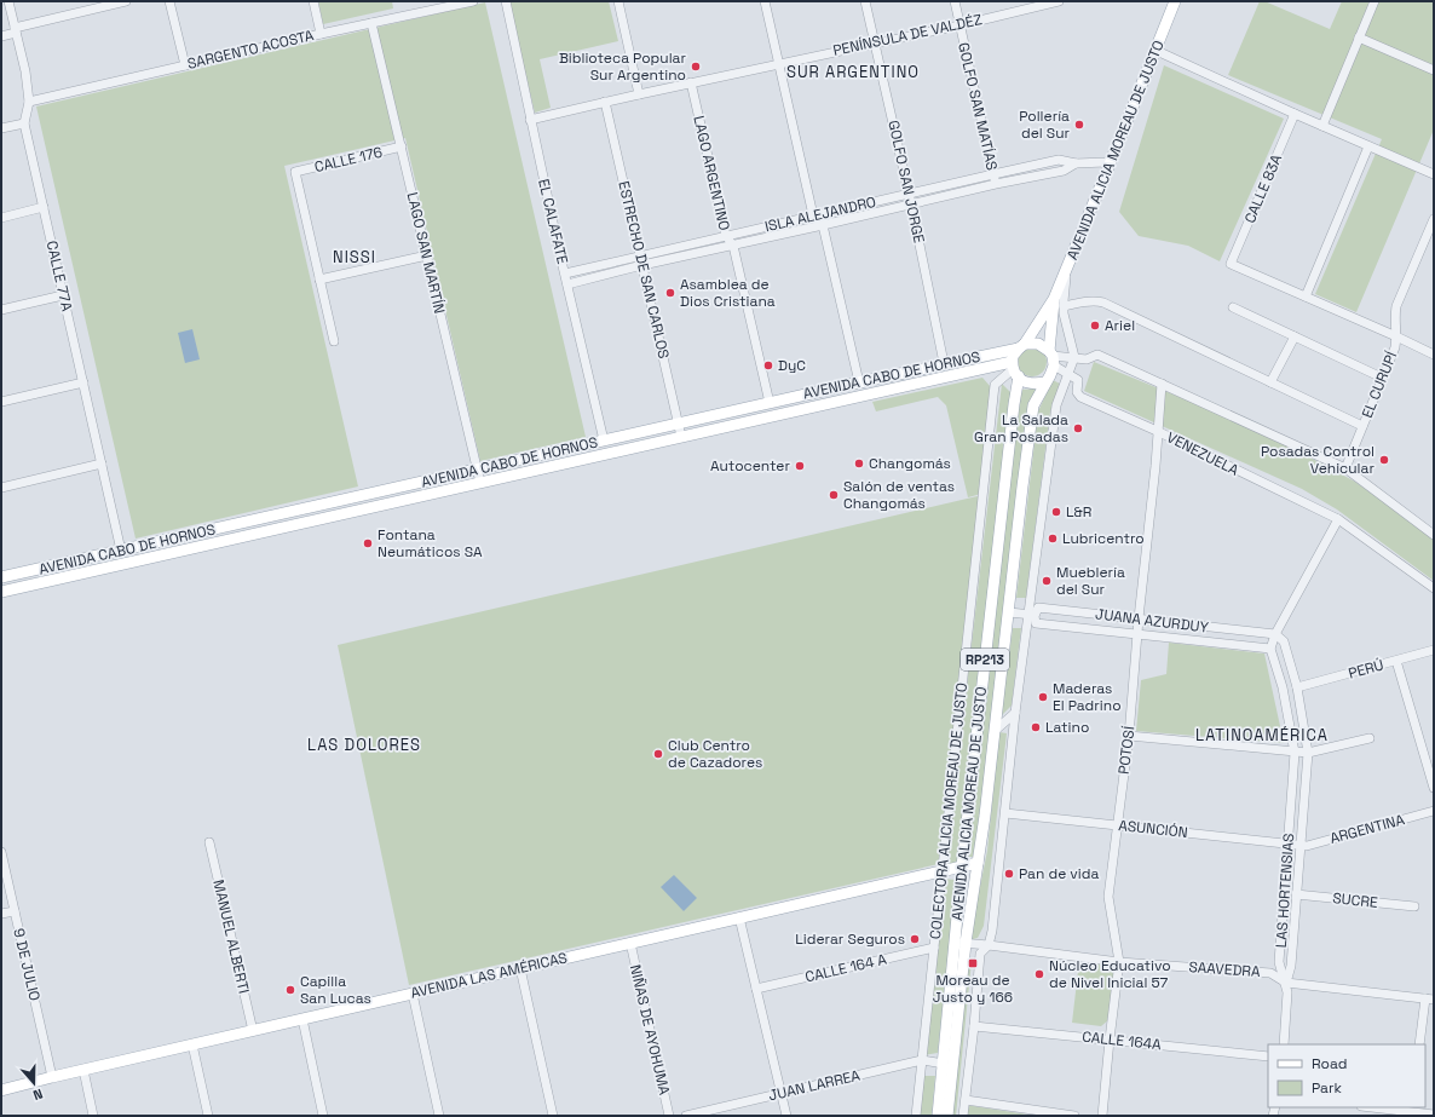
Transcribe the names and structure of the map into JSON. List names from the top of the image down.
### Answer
{
  "streets": {
    "main road": [
      "AVENIDA ALICIA MOREAU DE JUSTO",
      "AVENIDA CABO DE HORNOS",
      "RP213",
      "AVENIDA LAS AMÉRICAS"
    ],
    "street": [
      "PENÍNSULA DE VALDÉZ",
      "SARGENTO ACOSTA",
      "GOLFO SAN MATÍAS",
      "CALLE 176",
      "LAGO ARGENTINO",
      "GOLFO SAN JORGE",
      "CALLE 83A",
      "ISLA ALEJANDRO",
      "EL CALAFATE",
      "LAGO SAN MARTÍN",
      "ESTRECHO DE SAN CARLOS",
      "CALLE 77A",
      "EL CURUPÍ",
      "VENEZUELA",
      "JUANA AZURDUY",
      "PERÚ",
      "POTOSÍ",
      "COLECTORA ALICIA MOREAU DE JUSTO",
      "ASUNCIÓN",
      "ARGENTINA",
      "LAS HORTENSIAS",
      "SUCRE",
      "MANUEL ALBERTI",
      "9 DE JULIO",
      "CALLE 164 A",
      "SAAVEDRA",
      "NIÑAS DE AYOHUMA",
      "CALLE 164A",
      "JUAN LARREA"
    ]
  },
  "crossings": [
    ["PENÍNSULA DE VALDÉZ", "GOLFO SAN MATÍAS"],
    ["PENÍNSULA DE VALDÉZ", "LAGO ARGENTINO"],
    ["PENÍNSULA DE VALDÉZ", "GOLFO SAN JORGE"],
    ["PENÍNSULA DE VALDÉZ", "EL CALAFATE"],
    ["PENÍNSULA DE VALDÉZ", "ESTRECHO DE SAN CARLOS"],
    ["SARGENTO ACOSTA", "LAGO SAN MARTÍN"],
    ["SARGENTO ACOSTA", "CALLE 77A"],
    ["GOLFO SAN MATÍAS", "ISLA ALEJANDRO"],
    ["AVENIDA ALICIA MOREAU DE JUSTO", "ISLA ALEJANDRO"],
    ["AVENIDA ALICIA MOREAU DE JUSTO", "AVENIDA CABO DE HORNOS"],
    ["AVENIDA ALICIA MOREAU DE JUSTO", "JUANA AZURDUY"],
    ["AVENIDA ALICIA MOREAU DE JUSTO", "COLECTORA ALICIA MOREAU DE JUSTO"],
    ["AVENIDA ALICIA MOREAU DE JUSTO", "SAAVEDRA"],
    ["AVENIDA ALICIA MOREAU DE JUSTO", "AVENIDA LAS AMÉRICAS"],
    ["AVENIDA ALICIA MOREAU DE JUSTO", "JUAN LARREA"],
    ["CALLE 176", "LAGO SAN MARTÍN"],
    ["LAGO ARGENTINO", "ISLA ALEJANDRO"],
    ["LAGO ARGENTINO", "AVENIDA CABO DE HORNOS"],
    ["GOLFO SAN JORGE", "ISLA ALEJANDRO"],
    ["GOLFO SAN JORGE", "AVENIDA CABO DE HORNOS"],
    ["ISLA ALEJANDRO", "EL CALAFATE"],
    ["ISLA ALEJANDRO", "ESTRECHO DE SAN CARLOS"],
    ["EL CALAFATE", "AVENIDA CABO DE HORNOS"],
    ["LAGO SAN MARTÍN", "AVENIDA CABO DE HORNOS"],
    ["ESTRECHO DE SAN CARLOS", "AVENIDA CABO DE HORNOS"],
    ["CALLE 77A", "AVENIDA CABO DE HORNOS"],
    ["AVENIDA CABO DE HORNOS", "COLECTORA ALICIA MOREAU DE JUSTO"],
    ["VENEZUELA", "POTOSÍ"],
    ["JUANA AZURDUY", "POTOSÍ"],
    ["JUANA AZURDUY", "LAS HORTENSIAS"],
    ["PERÚ", "LAS HORTENSIAS"],
    ["POTOSÍ", "ASUNCIÓN"],
    ["POTOSÍ", "SAAVEDRA"],
    ["POTOSÍ", "CALLE 164A"],
    ["COLECTORA ALICIA MOREAU DE JUSTO", "CALLE 164 A"],
    ["COLECTORA ALICIA MOREAU DE JUSTO", "AVENIDA LAS AMÉRICAS"],
    ["COLECTORA ALICIA MOREAU DE JUSTO", "JUAN LARREA"],
    ["ASUNCIÓN", "ARGENTINA"],
    ["ASUNCIÓN", "LAS HORTENSIAS"],
    ["ARGENTINA", "LAS HORTENSIAS"],
    ["LAS HORTENSIAS", "SUCRE"],
    ["LAS HORTENSIAS", "SAAVEDRA"],
    ["MANUEL ALBERTI", "AVENIDA LAS AMÉRICAS"],
    ["9 DE JULIO", "AVENIDA LAS AMÉRICAS"],
    ["AVENIDA LAS AMÉRICAS", "NIÑAS DE AYOHUMA"]
  ],
  "districts": [
    "SUR ARGENTINO",
    "NISSI",
    "LATINOAMÉRICA",
    "LAS DOLORES"
  ],
  "places": {
    "other": [
      "Biblioteca Popular Sur Argentino",
      "Pollería del Sur",
      "Asamblea de Dios Cristiana",
      "Ariel",
      "DyC",
      "La Salada Gran Posadas",
      "Posadas Control Vehicular",
      "Changomás",
      "Autocenter",
      "Salón de ventas Changomás",
      "L&R",
      "Lubricentro",
      "Fontana Neumáticos SA",
      "Mueblería del Sur",
      "Maderas El Padrino",
      "Latino",
      "Club Centro de Cazadores",
      "Pan de vida",
      "Liderar Seguros",
      "Núcleo Educativo de Nivel Inicial 57",
      "Capilla San Lucas"
    ],
    "transit": ["Moreau de Justo y 166"]
  },
  "legend": ["Road", "Park"],
  "north": "bottom"
}
